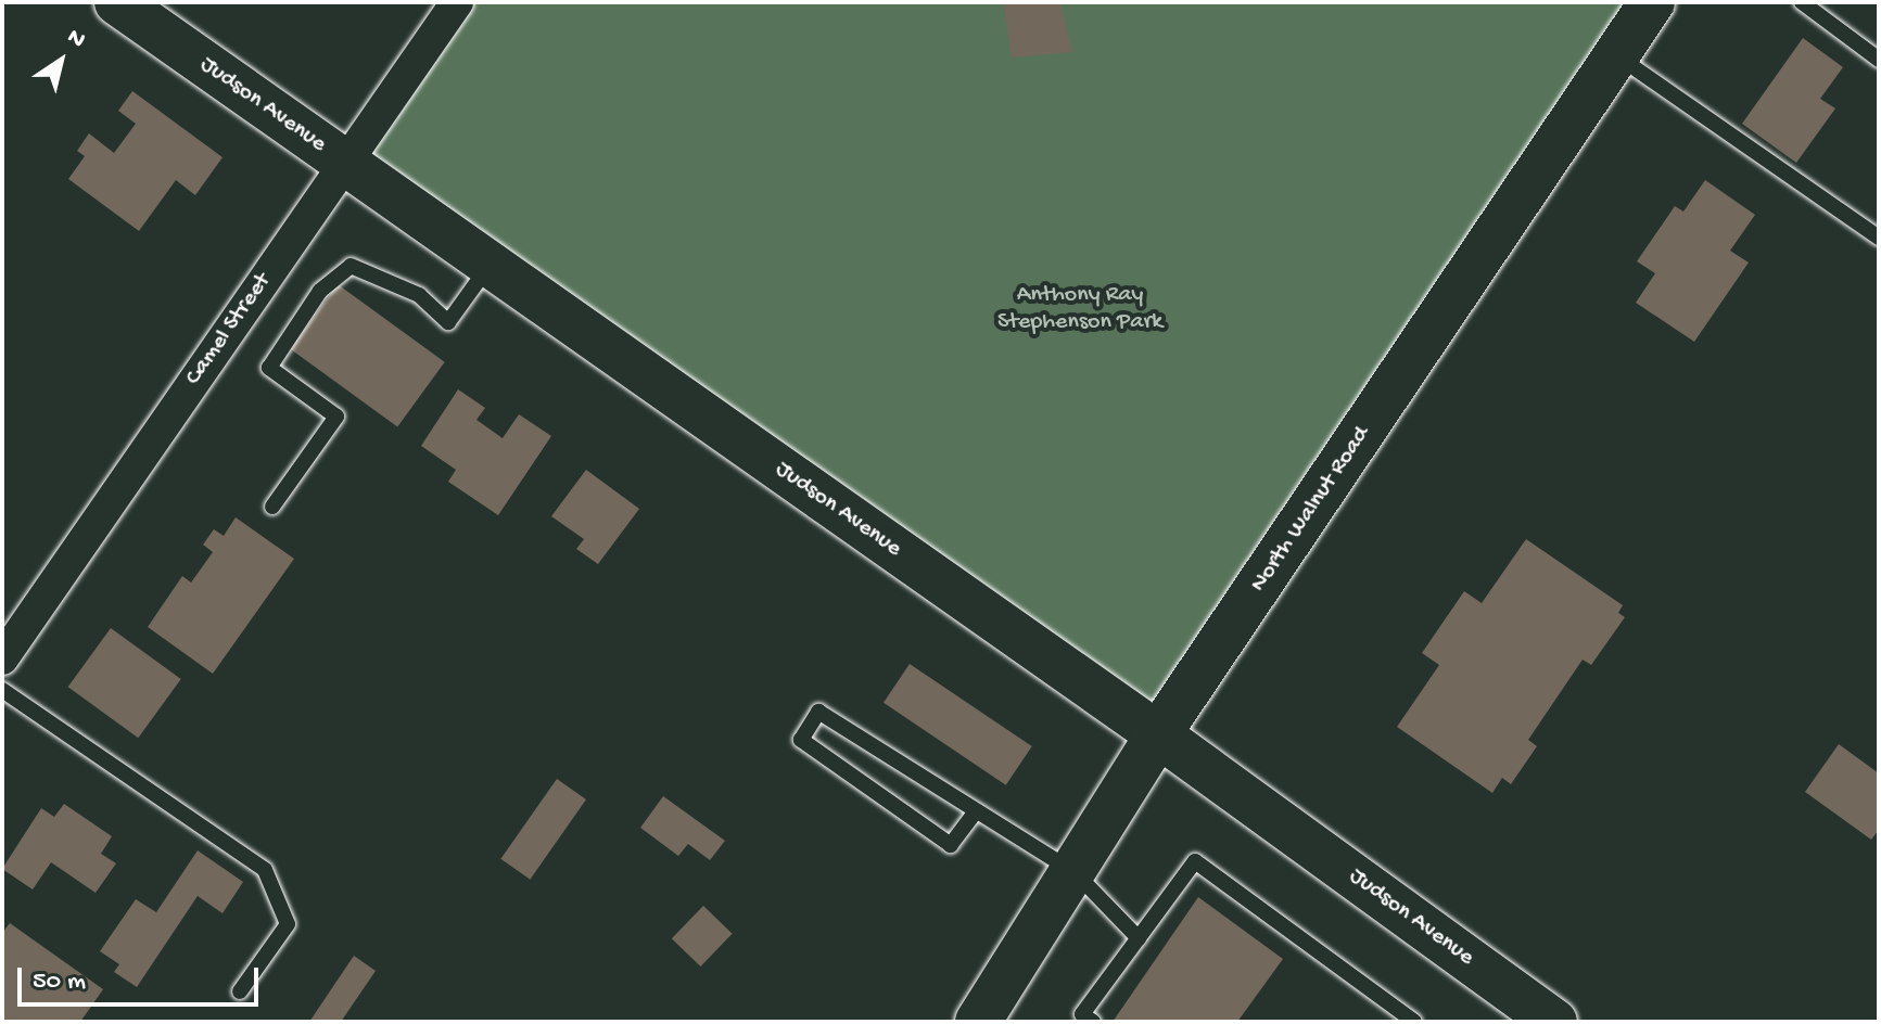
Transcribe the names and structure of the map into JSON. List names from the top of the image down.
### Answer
{
  "streets": {
    "street": ["Judson Avenue", "Camel Street", "North Walnut Road"]
  },
  "crossings": [
    ["Judson Avenue", "Camel Street"],
    ["Judson Avenue", "North Walnut Road"]
  ],
  "parks": ["Anthony Ray Stephenson Park"],
  "scale_bar": "50 m",
  "north": "top right"
}
